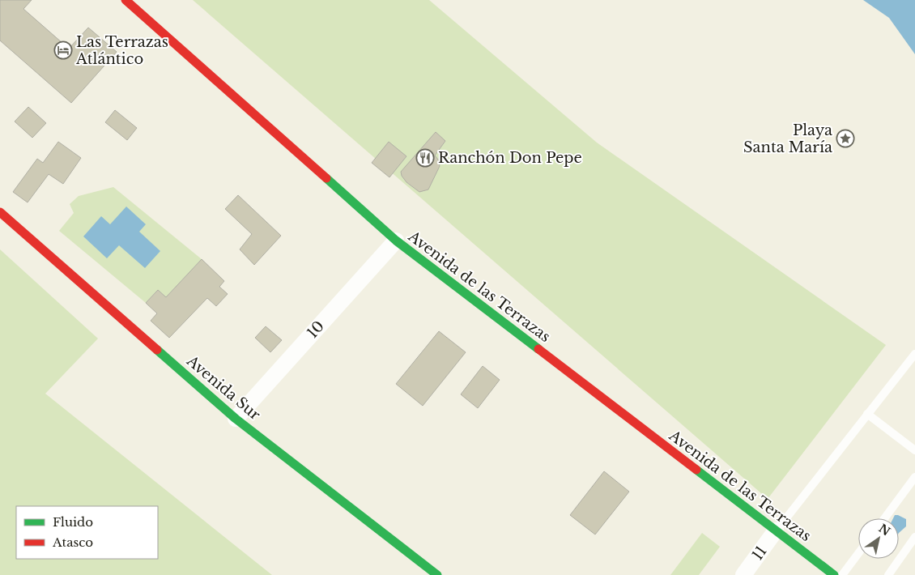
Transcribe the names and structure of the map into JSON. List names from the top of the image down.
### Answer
{
  "streets": {
    "street": [
      "Avenida de las Terrazas",
      "10",
      "Avenida Sur",
      "11"
    ]
  },
  "crossings": [
    ["Avenida de las Terrazas", "10"],
    ["Avenida de las Terrazas", "11"],
    ["10", "Avenida Sur"]
  ],
  "places": {
    "hotel": ["Las Terrazas Atlántico"],
    "place": ["Playa Santa María"],
    "restaurant": ["Ranchón Don Pepe"]
  },
  "legend": ["Fluido", "Atasco"],
  "north": "top right"
}
